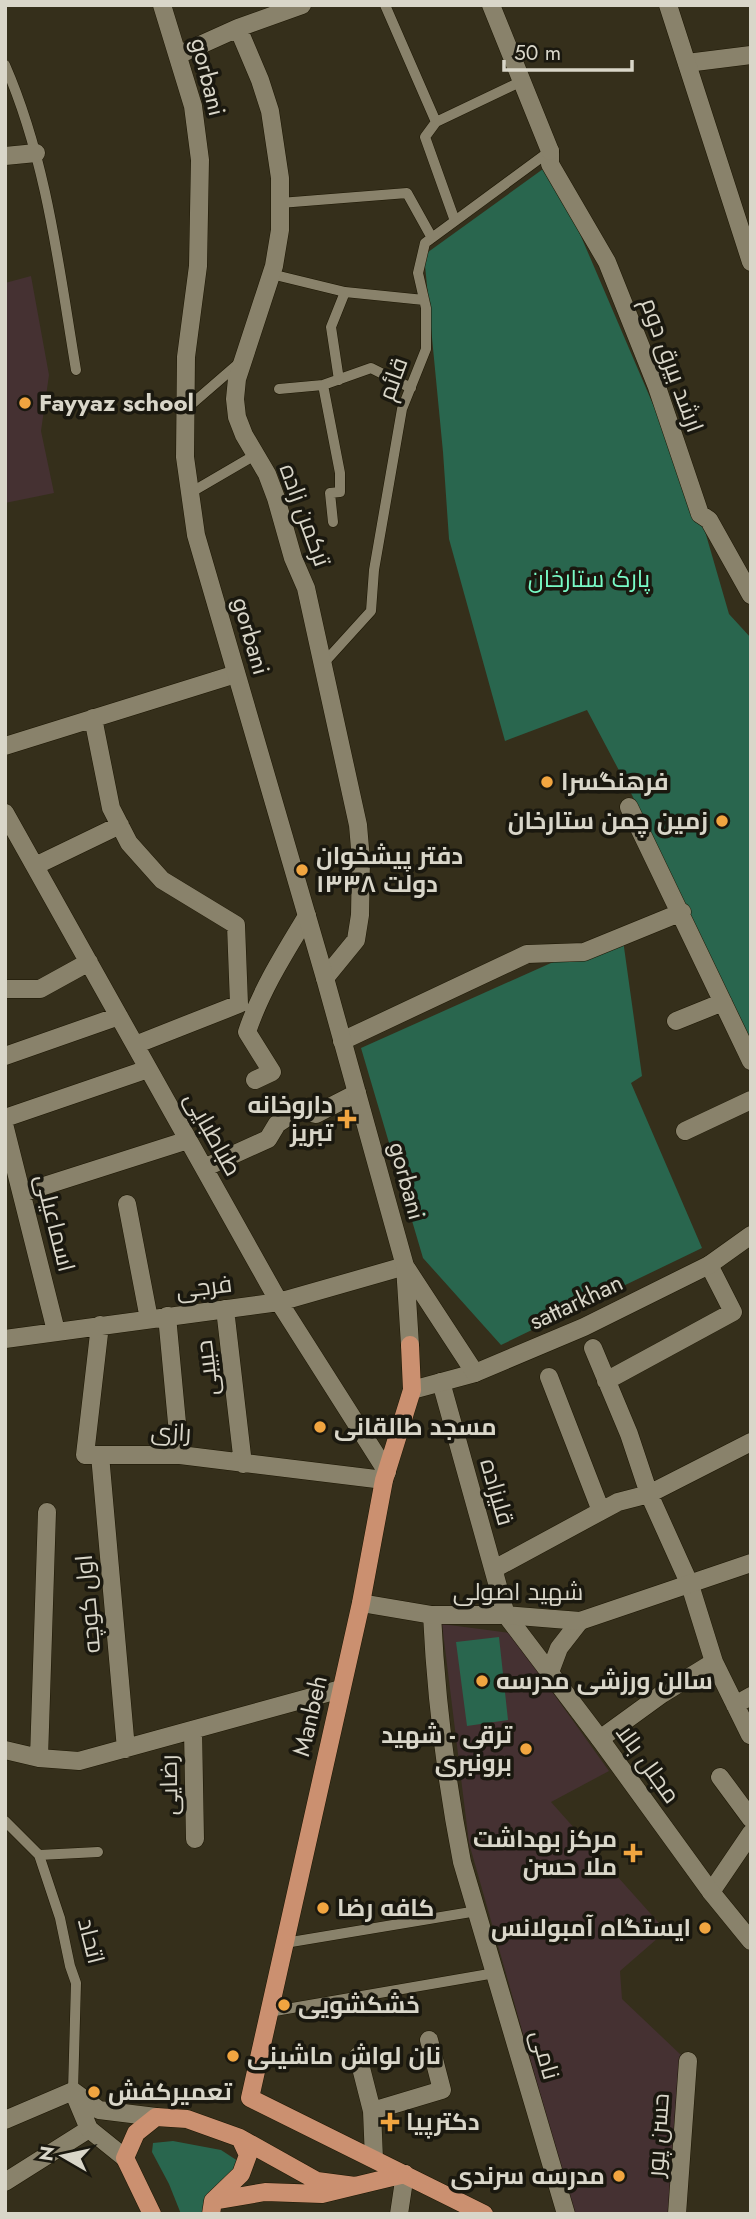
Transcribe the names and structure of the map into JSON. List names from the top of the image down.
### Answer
{
  "streets": {
    "main road": ["Manbeh"],
    "street": [
      "gorbani",
      "ارشد بیرق دوم",
      "ترکمن زاده",
      "طباطبایی",
      "اسماعیلی",
      "فرجی",
      "sattarkhan",
      "حبیبی",
      "رازی",
      "قلیزاده",
      "شهید اصولی",
      "اول کوچه",
      "مجلل بالا",
      "رضایی",
      "اتحاد",
      "نامی",
      "حسن پور"
    ],
    "lane": ["قائم"]
  },
  "crossings": [
    ["gorbani", "ترکمن زاده"],
    ["gorbani", "فرجی"],
    ["قائم", "ترکمن زاده"],
    ["طباطبایی", "فرجی"],
    ["طباطبایی", "رازی"],
    ["طباطبایی", "Manbeh"],
    ["اسماعیلی", "فرجی"],
    ["فرجی", "حبیبی"],
    ["sattarkhan", "قلیزاده"],
    ["sattarkhan", "Manbeh"],
    ["حبیبی", "رازی"],
    ["رازی", "اول کوچه"],
    ["رازی", "Manbeh"],
    ["قلیزاده", "شهید اصولی"],
    ["قلیزاده", "مجلل بالا"],
    ["شهید اصولی", "Manbeh"],
    ["شهید اصولی", "مجلل بالا"],
    ["شهید اصولی", "نامی"]
  ],
  "parks": ["پارک ستارخان"],
  "places": {
    "other": [
      "Fayyaz school",
      "فرهنگسرا",
      "زمین چمن ستارخان",
      "دفتر پیشخوان دولت ۱۳۳۸",
      "مسجد طالقانی",
      "سالن ورزشی مدرسه",
      "ترقی - شهید برونبری",
      "کافه رضا",
      "ایستگاه آمبولانس",
      "خشکشویی",
      "نان لواش ماشینی",
      "تعمیرکفش",
      "مدرسه سرندی"
    ],
    "health": ["داروخانه تبریز", "مرکز بهداشت ملا حسن", "دکترپیا"]
  },
  "scale_bar": "50 m",
  "north": "left"
}
